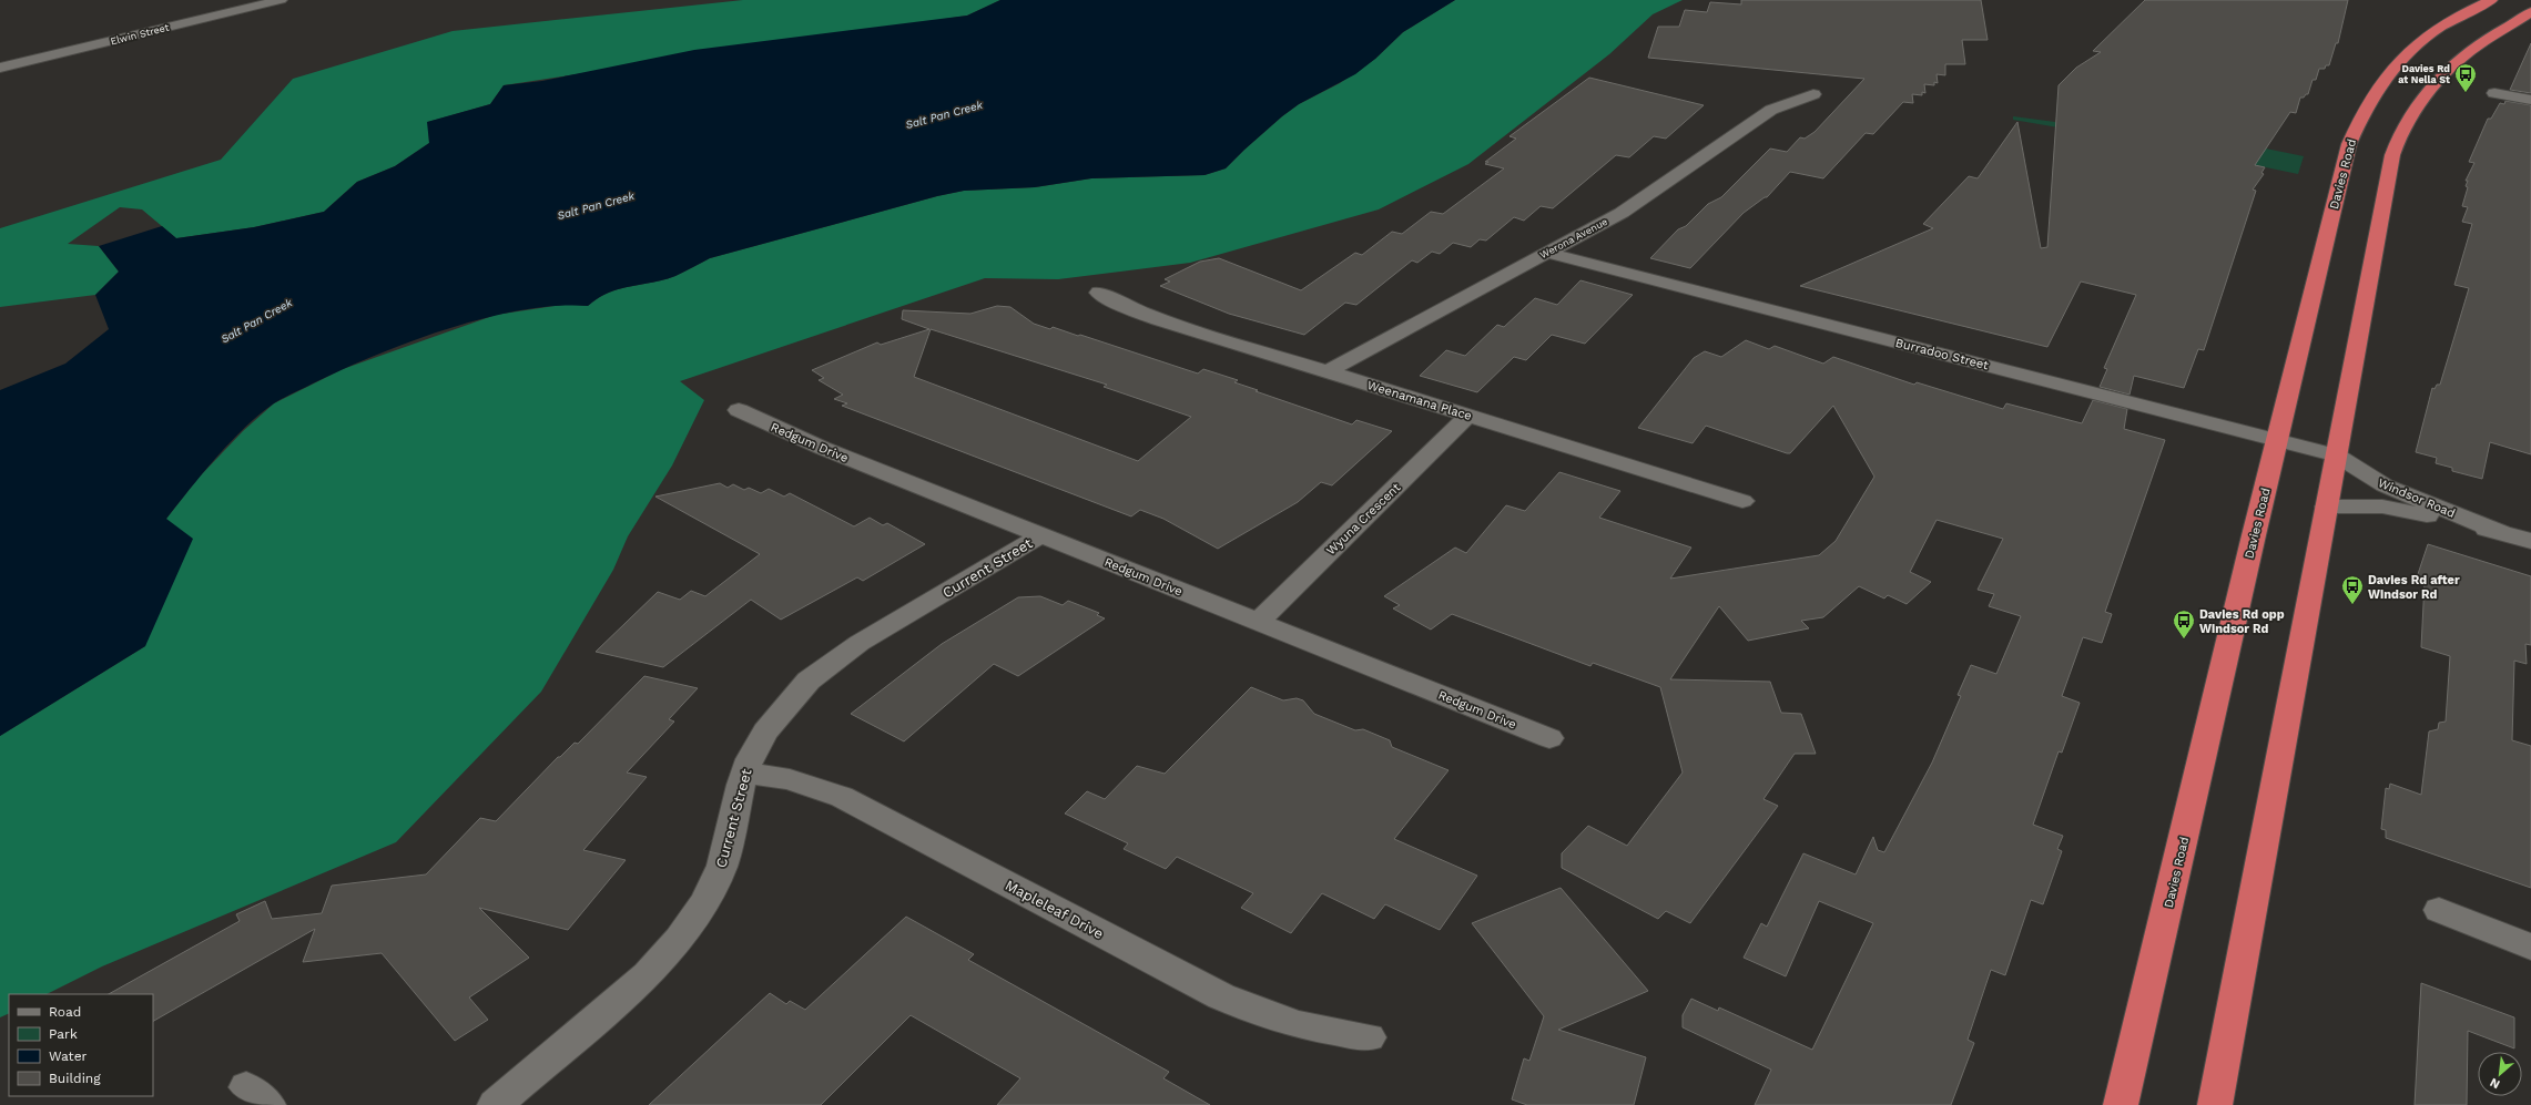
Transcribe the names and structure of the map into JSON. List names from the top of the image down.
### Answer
{
  "streets": {
    "highway": ["Davies Road"],
    "street": [
      "Elwin Street",
      "Werona Avenue",
      "Burradoo Street",
      "Weenamana Place",
      "Redgum Drive",
      "Windsor Road",
      "Wyuna Crescent",
      "Current Street",
      "Mapleleaf Drive"
    ]
  },
  "crossings": [
    ["Davies Road", "Burradoo Street"],
    ["Werona Avenue", "Burradoo Street"],
    ["Werona Avenue", "Weenamana Place"],
    ["Burradoo Street", "Windsor Road"],
    ["Weenamana Place", "Wyuna Crescent"],
    ["Redgum Drive", "Wyuna Crescent"],
    ["Redgum Drive", "Current Street"],
    ["Current Street", "Mapleleaf Drive"]
  ],
  "water": ["Salt Pan Creek"],
  "places": {
    "bus stop": ["Davies Rd at Nella St", "Davies Rd after Windsor Rd", "Davies Rd opp Windsor Rd"]
  },
  "legend": [
    "Road",
    "Park",
    "Water",
    "Building"
  ],
  "north": "bottom left"
}
